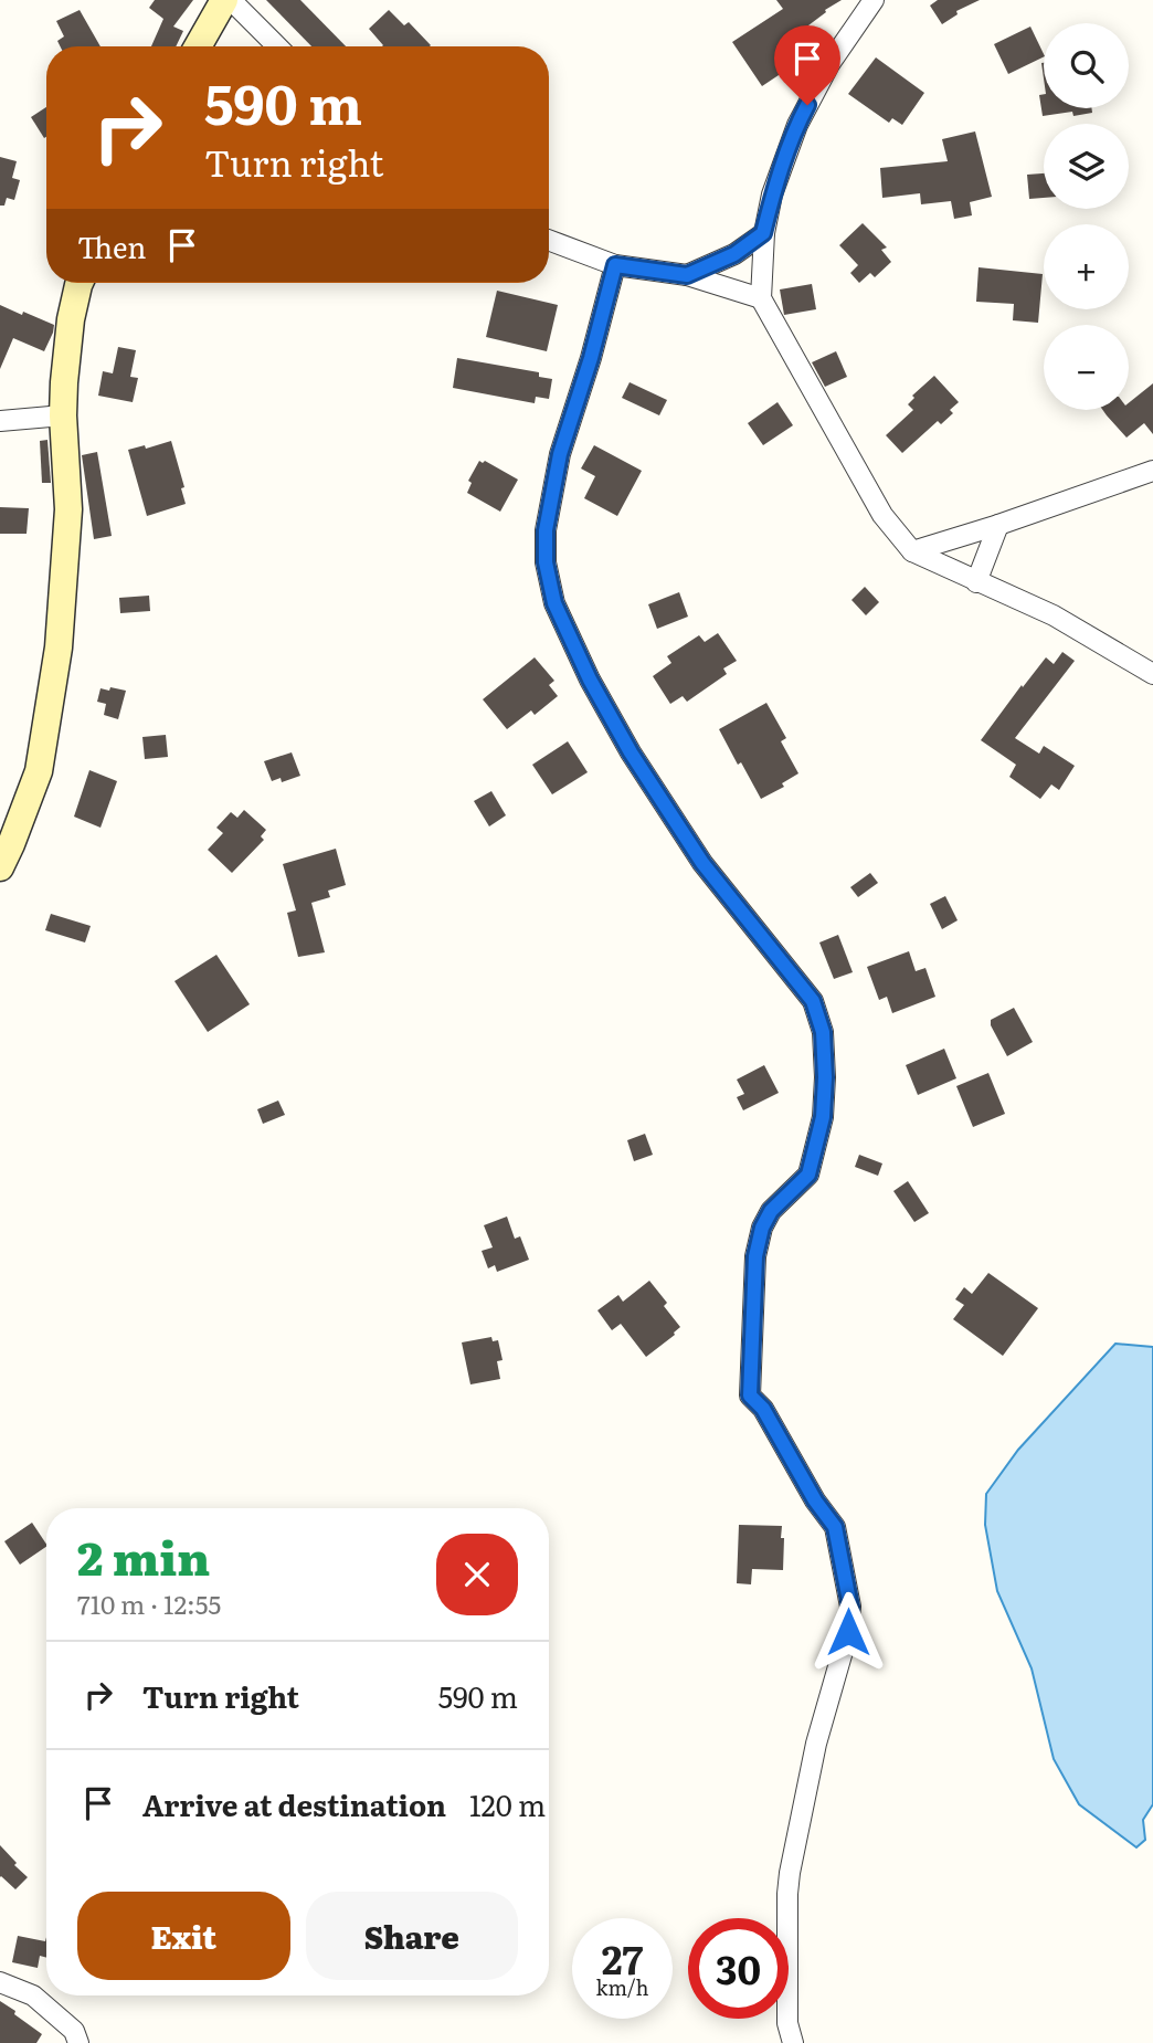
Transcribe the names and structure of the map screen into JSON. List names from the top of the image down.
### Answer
{
  "page": {
    "map_buttons": ["+", "−"],
    "turn": ["590 m", "Turn right"],
    "then": "Then",
    "heading": ["2 min", "710 m · 12:55"],
    "list": [
      {
        "name": "Turn right",
        "value": "590 m"
      },
      {
        "name": "Arrive at destination",
        "value": "120 m"
      }
    ],
    "buttons": ["Exit", "Share"],
    "speed": "27 km/h",
    "limit": "30"
  }
}
